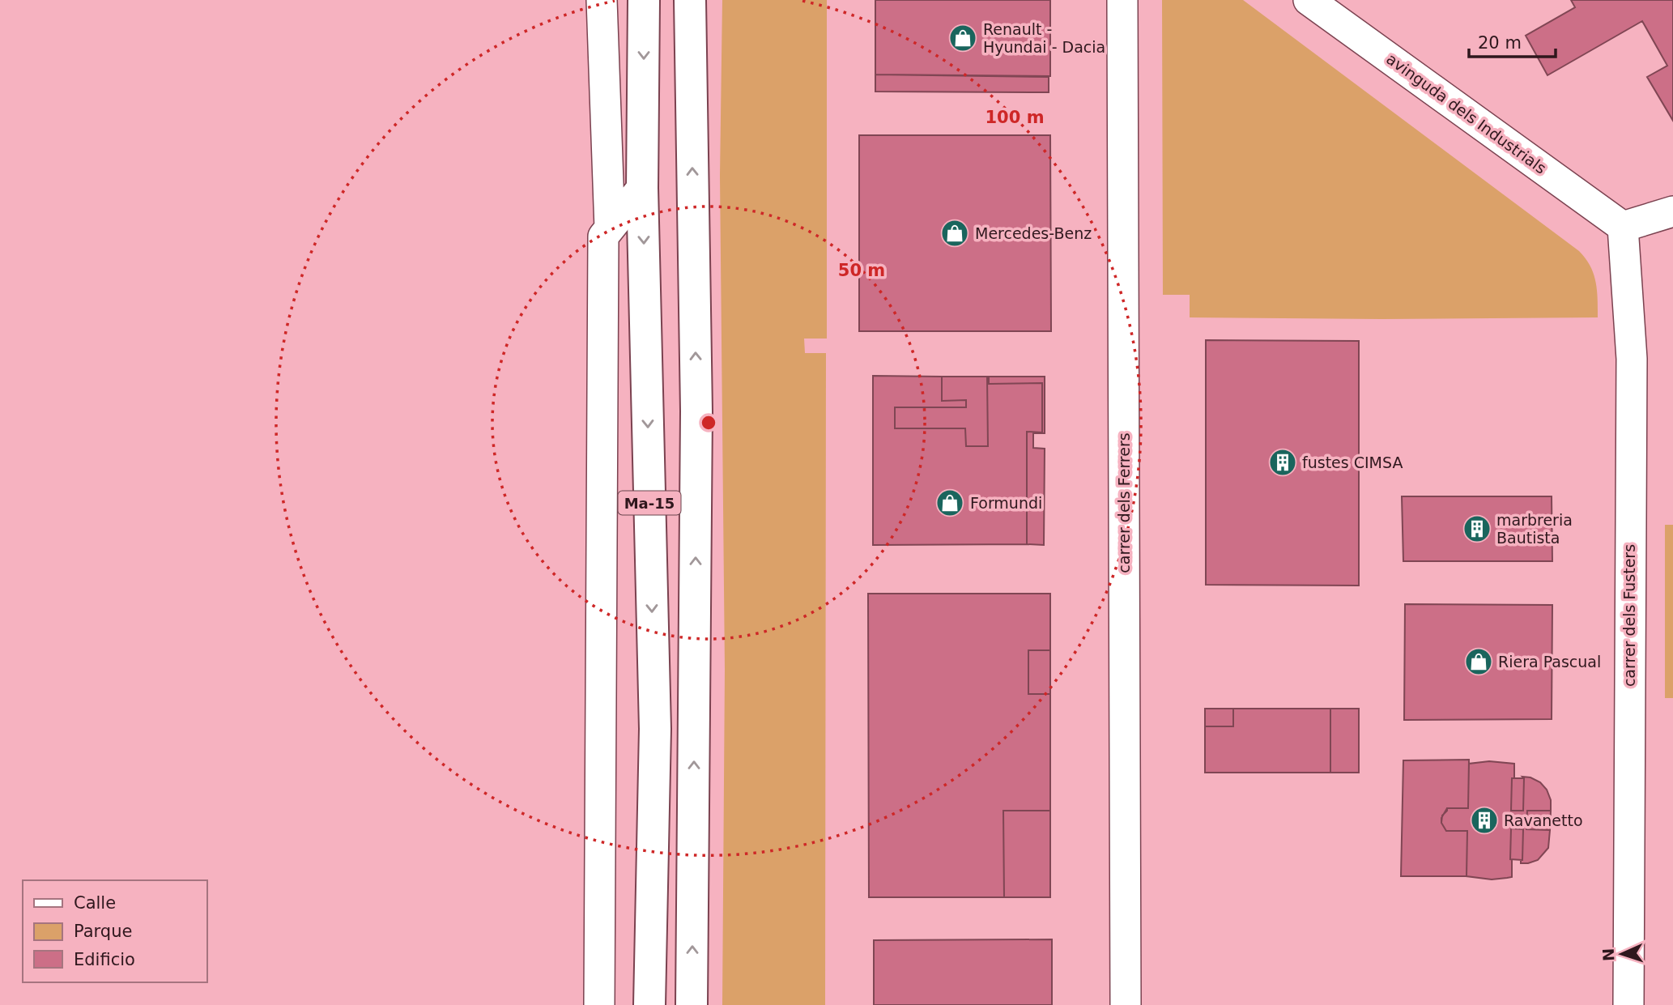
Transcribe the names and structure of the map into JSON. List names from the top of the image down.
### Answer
{
  "streets": {
    "highway": ["Ma-15"],
    "street": ["avinguda dels Industrials", "carrer dels Ferrers", "carrer dels Fusters"]
  },
  "crossings": [
    ["avinguda dels Industrials", "carrer dels Fusters"]
  ],
  "places": {
    "shop": [
      "Renault - Hyundai - Dacia",
      "Mercedes-Benz",
      "Formundi",
      "Riera Pascual"
    ],
    "building": ["fustes CIMSA", "marbreria Bautista", "Ravanetto"]
  },
  "legend": ["Calle", "Parque", "Edificio"],
  "scale_bar": "20 m",
  "north": "left",
  "rings": ["100 m", "50 m"]
}
